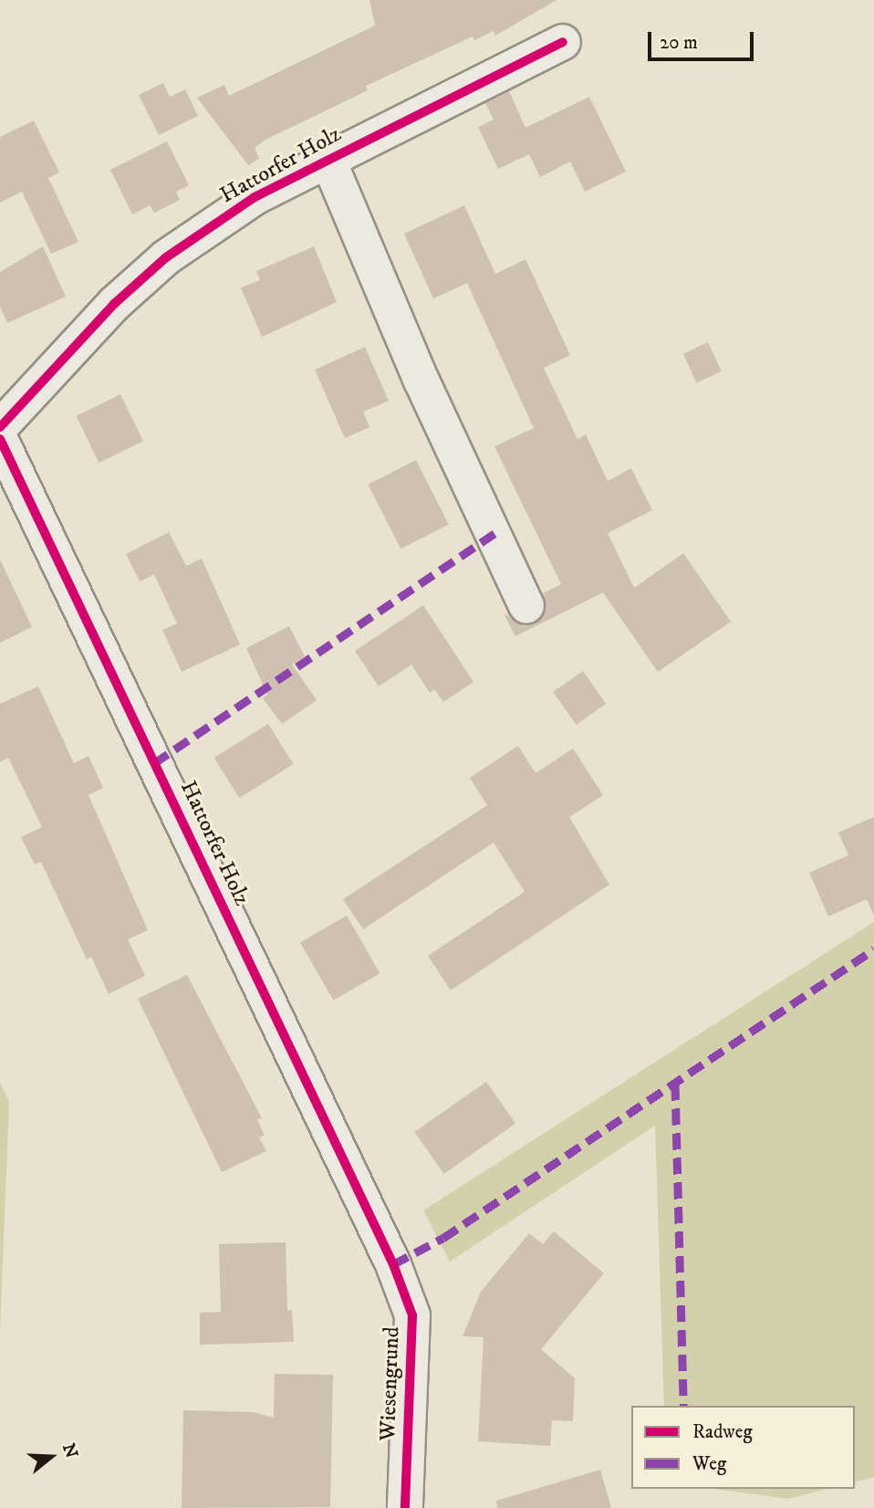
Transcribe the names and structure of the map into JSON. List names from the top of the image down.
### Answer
{
  "streets": {
    "street": ["Hattorfer Holz", "Wiesengrund"]
  },
  "crossings": [
    ["Hattorfer Holz", "Wiesengrund"]
  ],
  "legend": ["Radweg", "Weg"],
  "scale_bar": "20 m",
  "north": "right"
}
